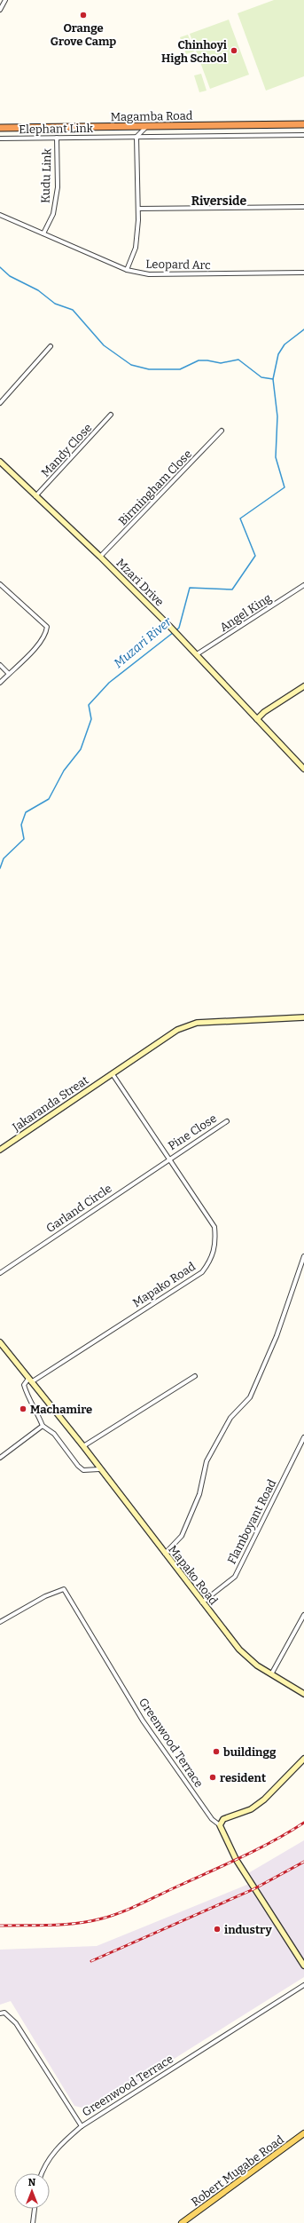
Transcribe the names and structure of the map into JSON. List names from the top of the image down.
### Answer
{
  "streets": {
    "highway": ["Magamba Road"],
    "main road": ["Robert Mugabe Road"],
    "street": [
      "Elephant Link",
      "Kudu Link",
      "Leopard Arc",
      "Mandy Close",
      "Birmingham Close",
      "Mzari Drive",
      "Angel King",
      "Jakaranda Streat",
      "Pine Close",
      "Garland Circle",
      "Mapako Road",
      "Flamboyant Road",
      "Greenwood Terrace"
    ]
  },
  "crossings": [
    ["Elephant Link", "Kudu Link"],
    ["Kudu Link", "Leopard Arc"],
    ["Mandy Close", "Mzari Drive"],
    ["Birmingham Close", "Mzari Drive"],
    ["Mzari Drive", "Angel King"],
    ["Jakaranda Streat", "Mapako Road"],
    ["Pine Close", "Garland Circle"],
    ["Pine Close", "Mapako Road"],
    ["Garland Circle", "Mapako Road"],
    ["Mapako Road", "Flamboyant Road"]
  ],
  "districts": ["Riverside"],
  "water": ["Muzari River"],
  "places": [
    "Orange Grove Camp",
    "Chinhoyi High School",
    "Machamire",
    "buildingg",
    "resident",
    "industry"
  ],
  "north": "top"
}
